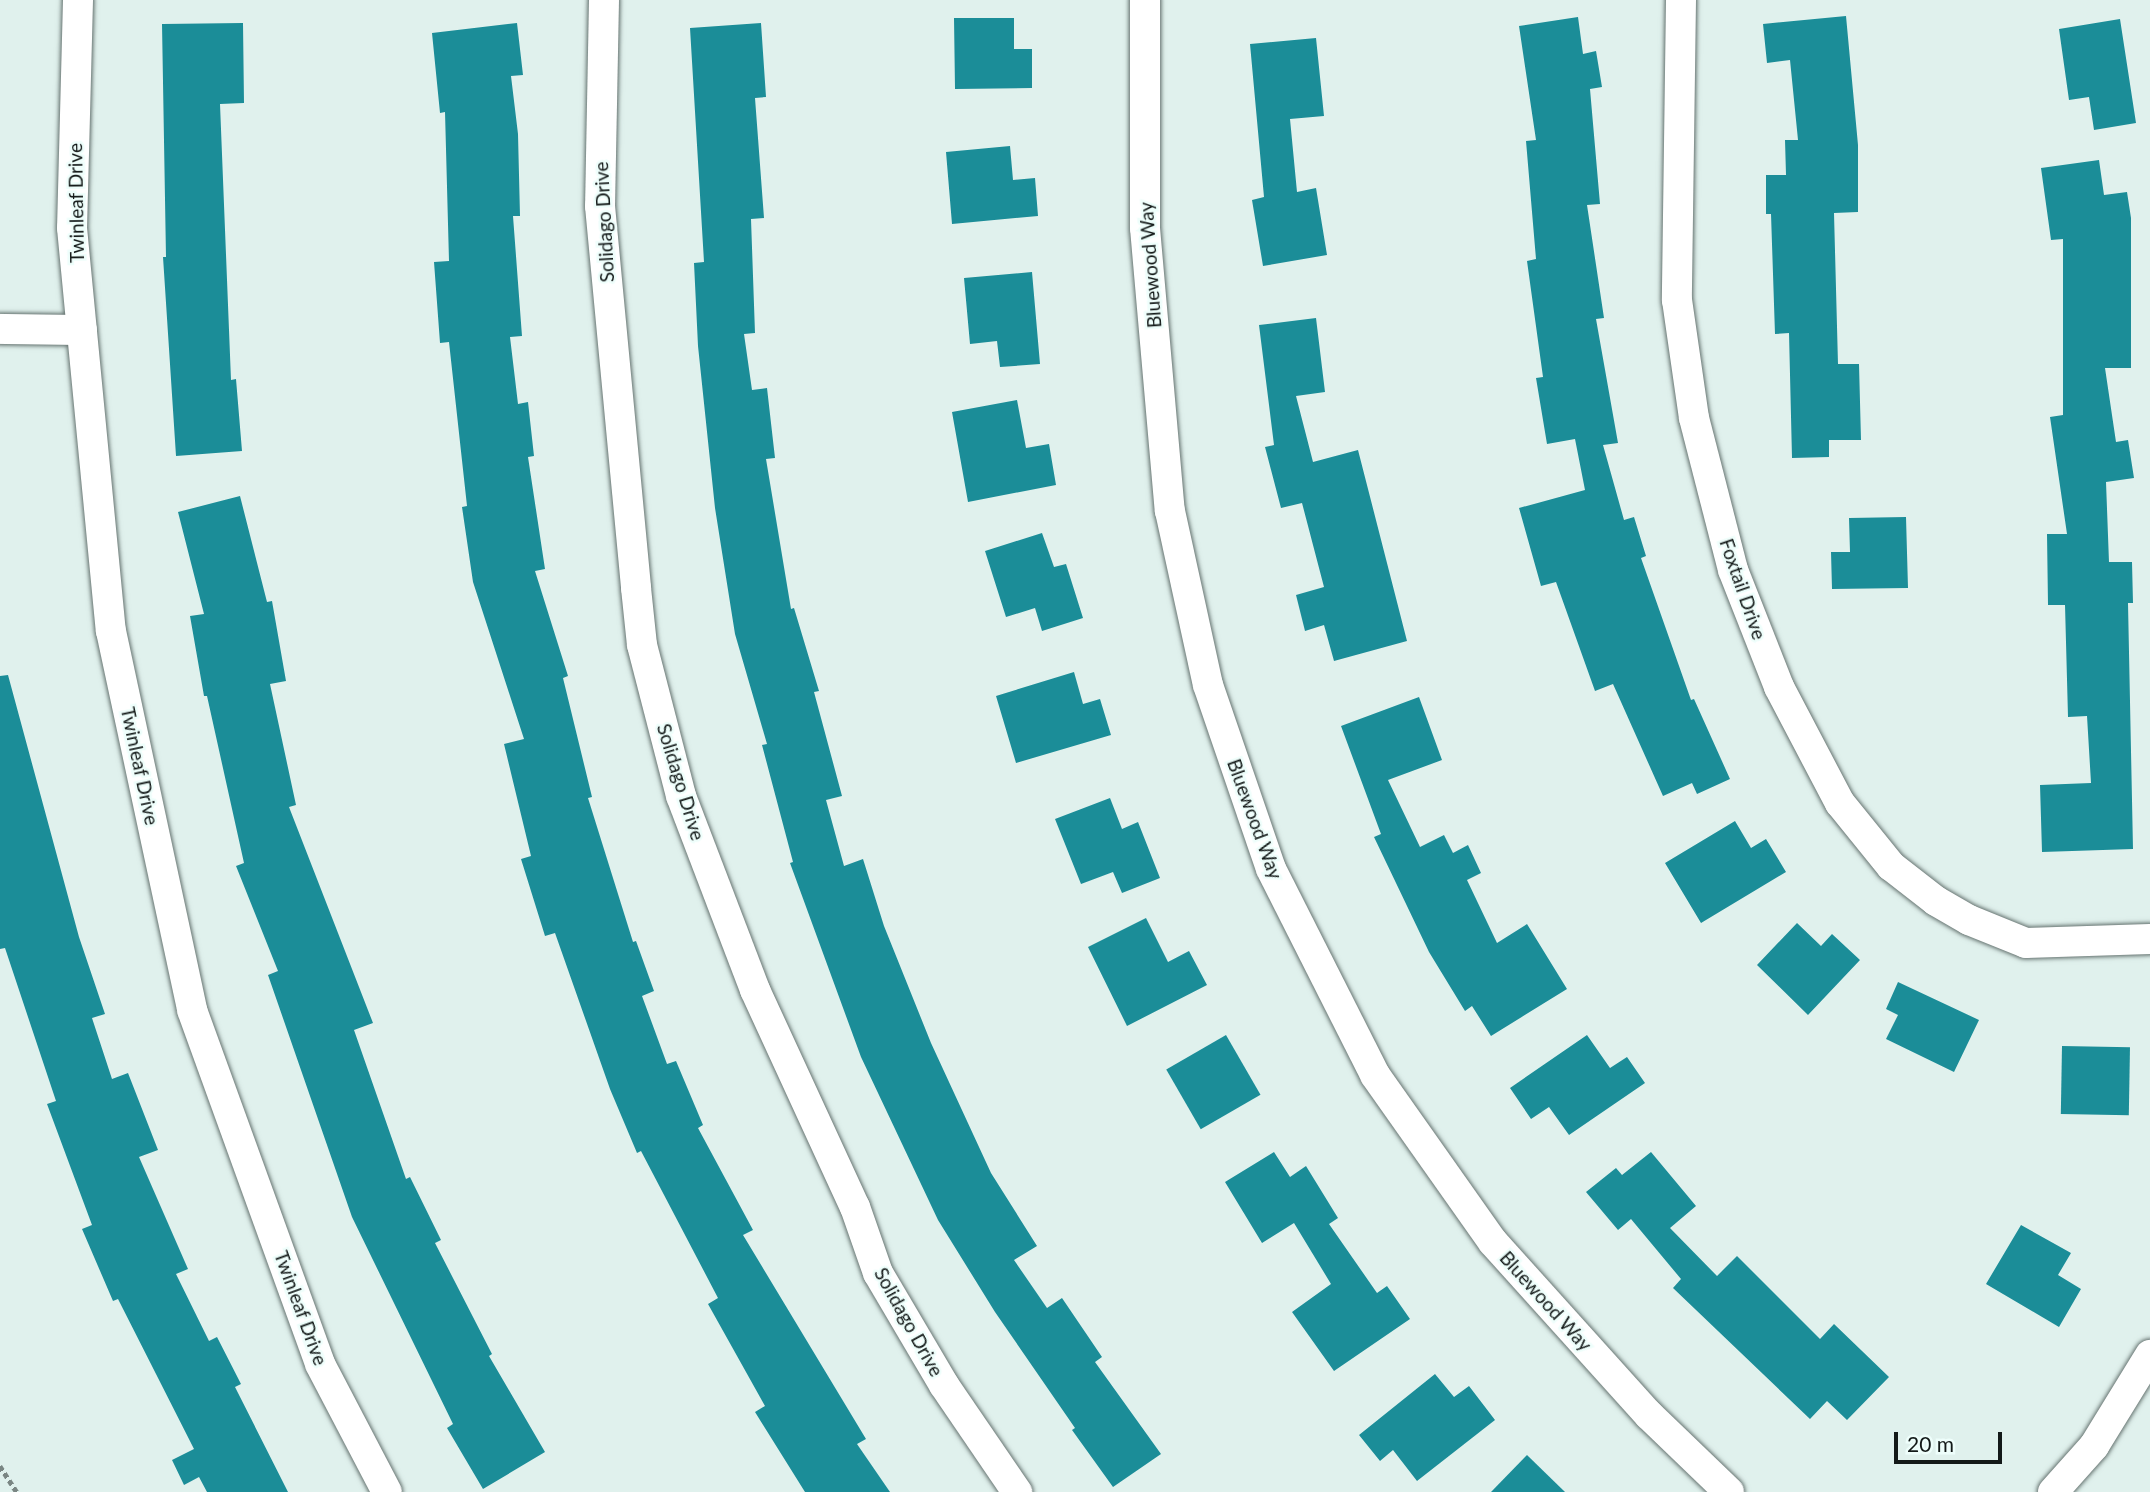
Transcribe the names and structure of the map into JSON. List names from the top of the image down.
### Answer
{
  "streets": {
    "street": [
      "Twinleaf Drive",
      "Solidago Drive",
      "Bluewood Way",
      "Foxtail Drive"
    ]
  },
  "scale_bar": "20 m"
}
